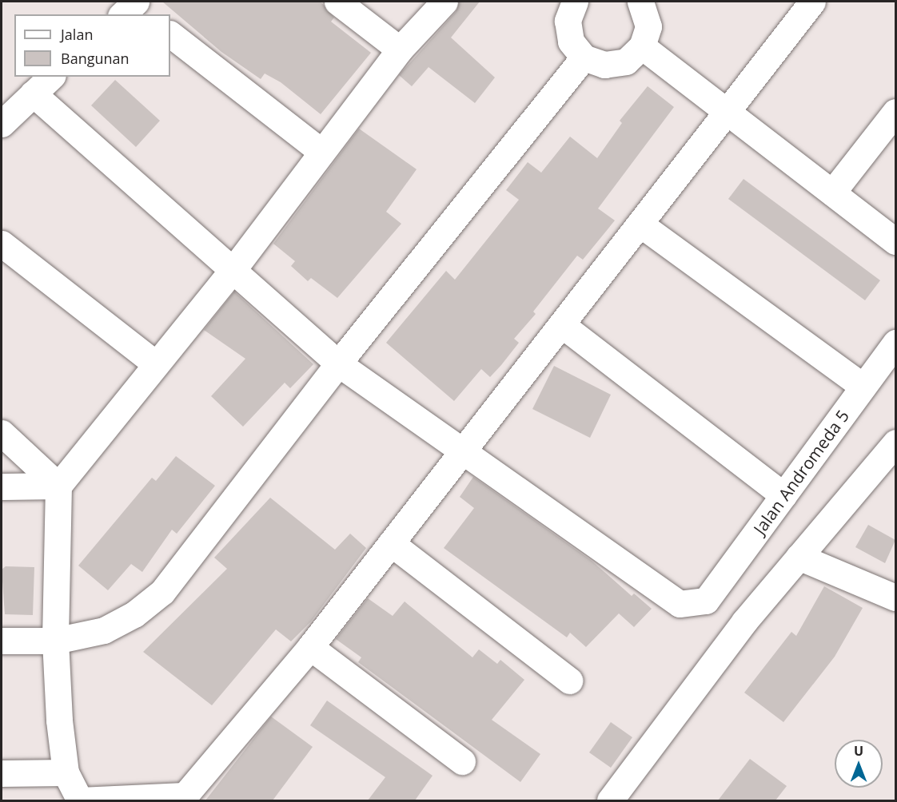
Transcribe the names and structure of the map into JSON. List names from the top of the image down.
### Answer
{
  "streets": {
    "street": ["Jalan Andromeda 5"]
  },
  "legend": ["Jalan", "Bangunan"],
  "north": "top"
}
